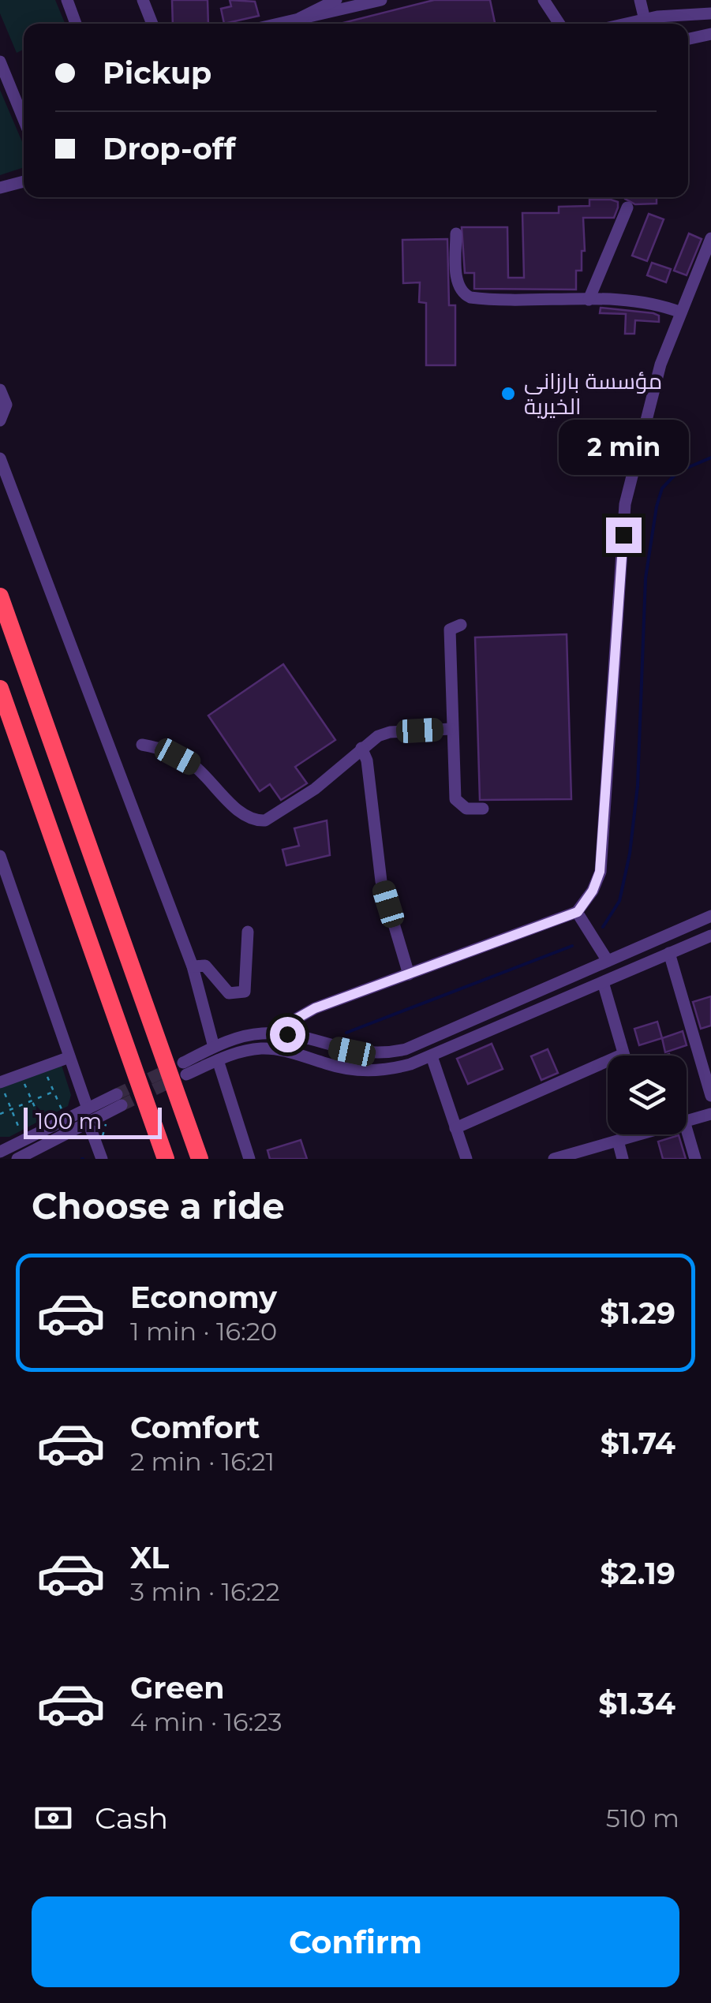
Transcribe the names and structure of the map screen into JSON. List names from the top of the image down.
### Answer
{
  "places": ["مؤسسة بارزانی الخیریة"],
  "scale_bar": "100 m",
  "page": {
    "banner": ["Pickup", "Drop-off"],
    "bubble": "2 min",
    "scale": "100 m",
    "heading": "Choose a ride",
    "list": [
      {
        "name": "Economy",
        "note": "1 min · 16:20",
        "value": "$1.29"
      },
      {
        "name": "Comfort",
        "note": "2 min · 16:21",
        "value": "$1.74"
      },
      {
        "name": "XL",
        "note": "3 min · 16:22",
        "value": "$2.19"
      },
      {
        "name": "Green",
        "note": "4 min · 16:23",
        "value": "$1.34"
      }
    ],
    "pay": ["Cash", "510 m"],
    "buttons": "Confirm"
  }
}
